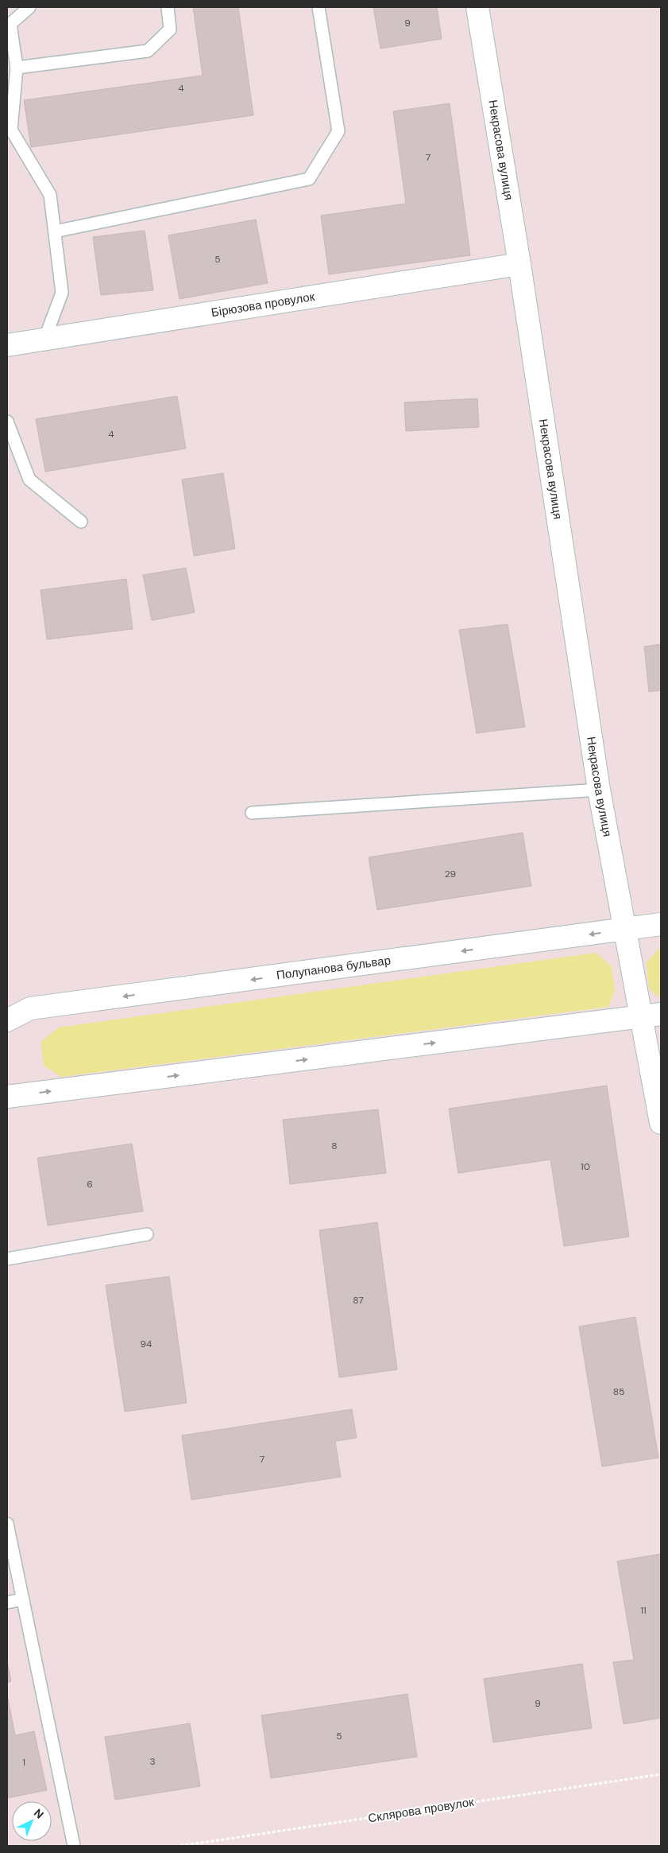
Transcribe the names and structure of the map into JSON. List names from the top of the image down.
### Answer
{
  "streets": {
    "street": ["Некрасова вулиця", "Бірюзова провулок", "Полупанова бульвар"],
    "path": ["Склярова провулок"]
  },
  "crossings": [
    ["Некрасова вулиця", "Бірюзова провулок"],
    ["Некрасова вулиця", "Полупанова бульвар"]
  ],
  "house_numbers": [
    "9",
    "4",
    "7",
    "5",
    "4",
    "29",
    "8",
    "10",
    "6",
    "87",
    "94",
    "85",
    "7",
    "11",
    "9",
    "5",
    "3",
    "1"
  ],
  "north": "top right"
}
